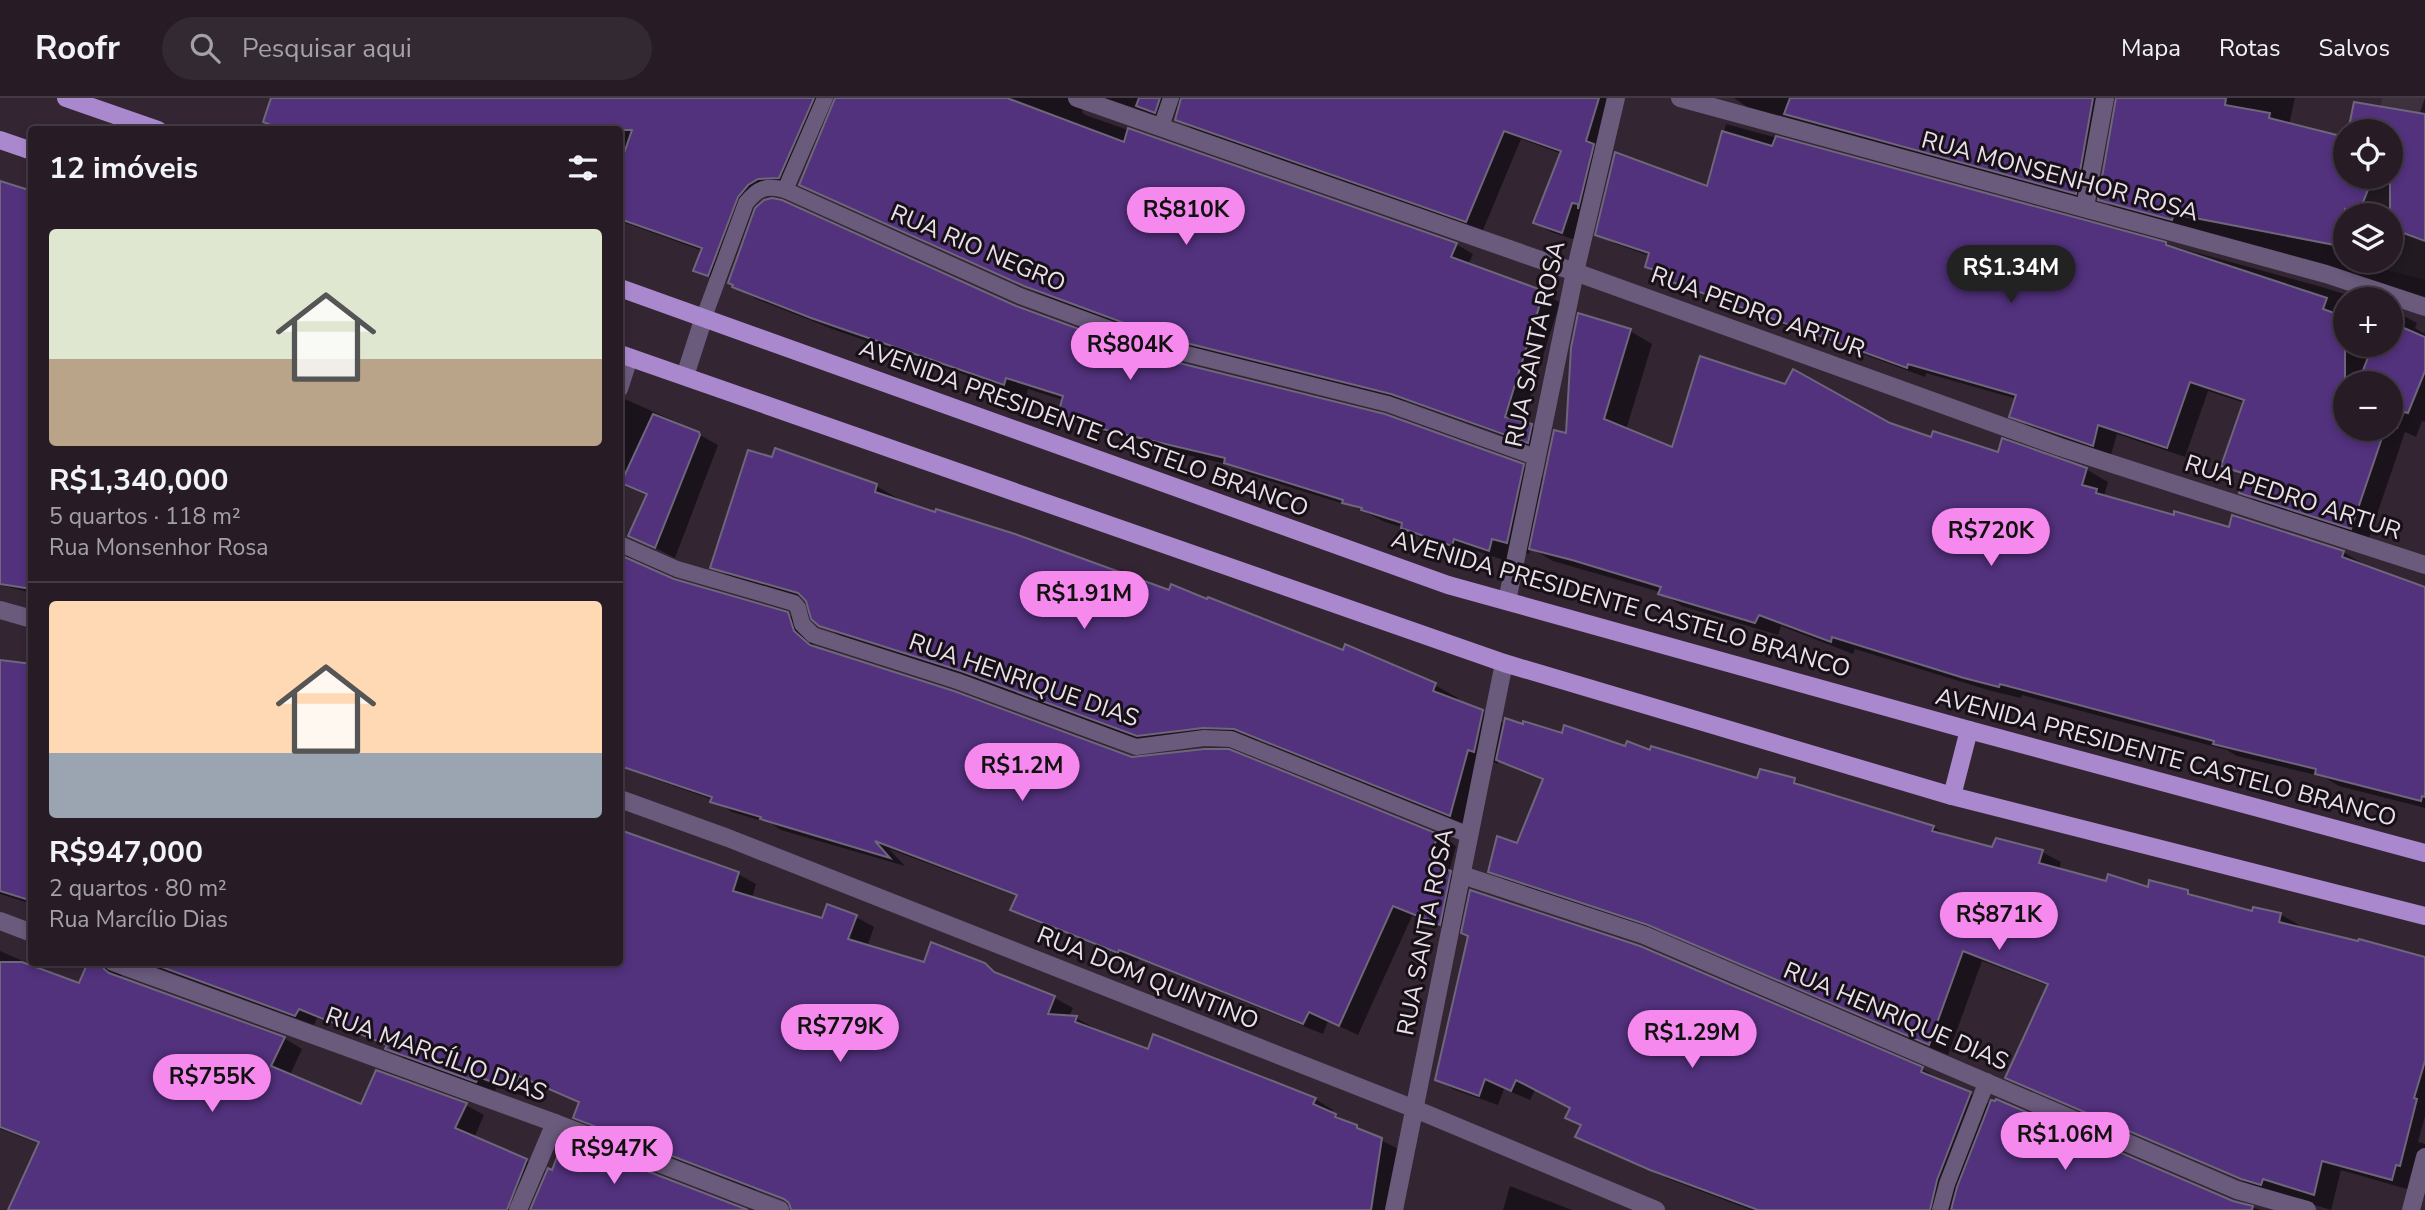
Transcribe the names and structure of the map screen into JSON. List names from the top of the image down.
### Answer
{
  "streets": {
    "main road": ["AVENIDA PRESIDENTE CASTELO BRANCO"],
    "street": [
      "RUA MONSENHOR ROSA",
      "RUA PEDRO ARTUR",
      "RUA SANTA ROSA",
      "RUA HENRIQUE DIAS",
      "RUA DOM QUINTINO",
      "RUA MARCÍLIO DIAS"
    ],
    "lane": ["RUA RIO NEGRO"]
  },
  "crossings": [
    ["RUA RIO NEGRO", "RUA SANTA ROSA"],
    ["RUA PEDRO ARTUR", "RUA SANTA ROSA"],
    ["RUA SANTA ROSA", "AVENIDA PRESIDENTE CASTELO BRANCO"],
    ["RUA SANTA ROSA", "RUA HENRIQUE DIAS"],
    ["RUA SANTA ROSA", "RUA DOM QUINTINO"]
  ],
  "page": {
    "header": "Roofr",
    "search": "Pesquisar aqui",
    "nav": ["Mapa", "Rotas", "Salvos"],
    "map_buttons": ["+", "−"],
    "heading": "12 imóveis",
    "price": [
      "R$810K",
      "R$1.34M",
      "R$804K",
      "R$720K",
      "R$1.91M",
      "R$1.2M",
      "R$871K",
      "R$779K",
      "R$1.29M",
      "R$755K",
      "R$1.06M",
      "R$947K"
    ],
    "list": [
      {
        "name": "R$1,340,000",
        "note": "5 quartos · 118 m² · Rua Monsenhor Rosa"
      },
      {
        "name": "R$947,000",
        "note": "2 quartos · 80 m² · Rua Marcílio Dias"
      }
    ]
  }
}
